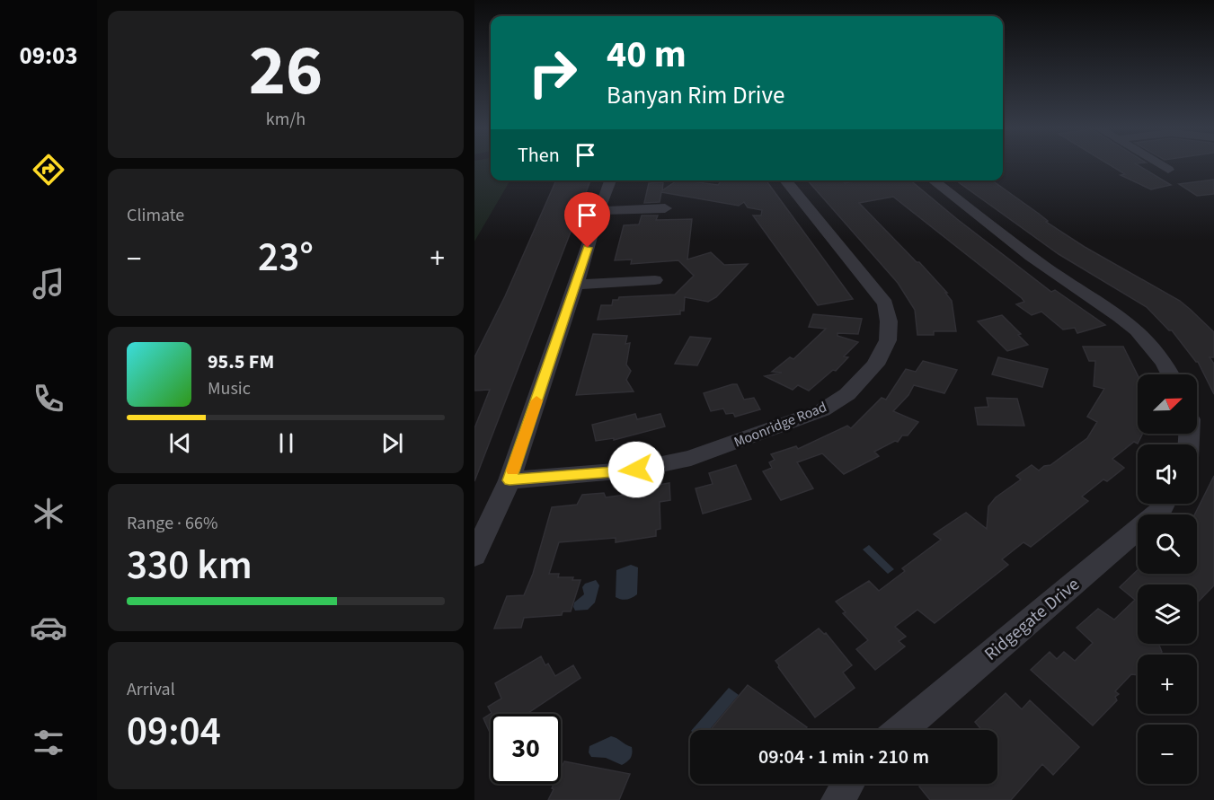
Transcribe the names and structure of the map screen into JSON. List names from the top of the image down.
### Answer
{
  "streets": {
    "street": ["Moonridge Road", "Ridgegate Drive"]
  },
  "north": "top right",
  "page": {
    "tabs": "09:03",
    "tile": [
      ["26", "km/h"],
      "Climate",
      ["Range · 66%", "330 km"],
      ["Arrival", "09:04"]
    ],
    "turn": ["40 m", "Banyan Rim Drive"],
    "then": "Then",
    "heat": ["−", "23°", "+"],
    "song": ["95.5 FM", "Music"],
    "map_buttons": ["+", "−"],
    "limit": "30",
    "trip": "09:04 · 1 min · 210 m"
  }
}
